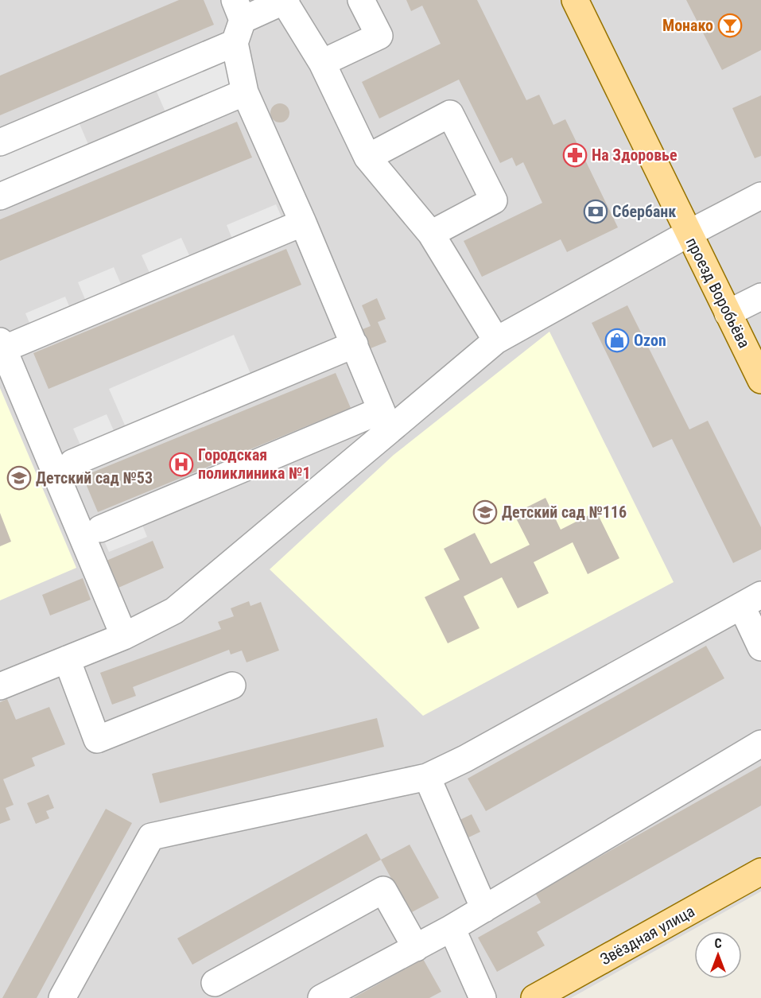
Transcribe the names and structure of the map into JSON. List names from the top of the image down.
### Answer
{
  "streets": {
    "main road": ["проезд Воробьёва", "Звёздная улица"]
  },
  "places": {
    "bar": ["Монако"],
    "pharmacy": ["На Здоровье"],
    "bank": ["Сбербанк"],
    "shop": ["Ozon"],
    "hospital": ["Городская поликлиника №1"],
    "school or university": ["Детский сад №53", "Детский сад №116"]
  },
  "north": "top"
}
